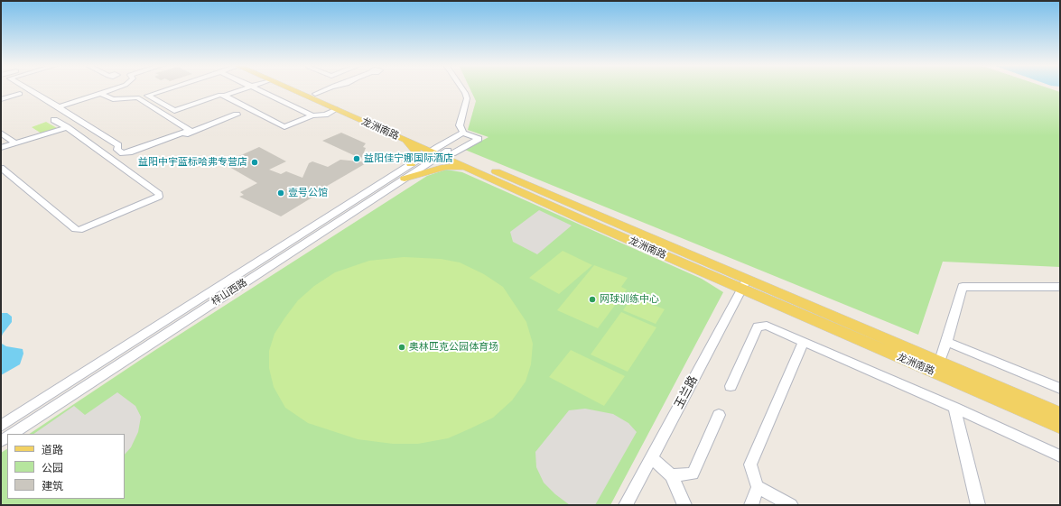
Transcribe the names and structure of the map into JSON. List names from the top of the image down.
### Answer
{
  "streets": {
    "main road": ["龙洲南路"],
    "street": ["梓山西路", "玉兰路"]
  },
  "crossings": [
    ["龙洲南路", "梓山西路"],
    ["龙洲南路", "玉兰路"]
  ],
  "places": [
    "益阳佳宁娜国际酒店",
    "益阳中宇蓝标哈弗专营店",
    "壹号公馆",
    "网球训练中心",
    "奥林匹克公园体育场"
  ],
  "legend": ["道路", "公园", "建筑"]
}
